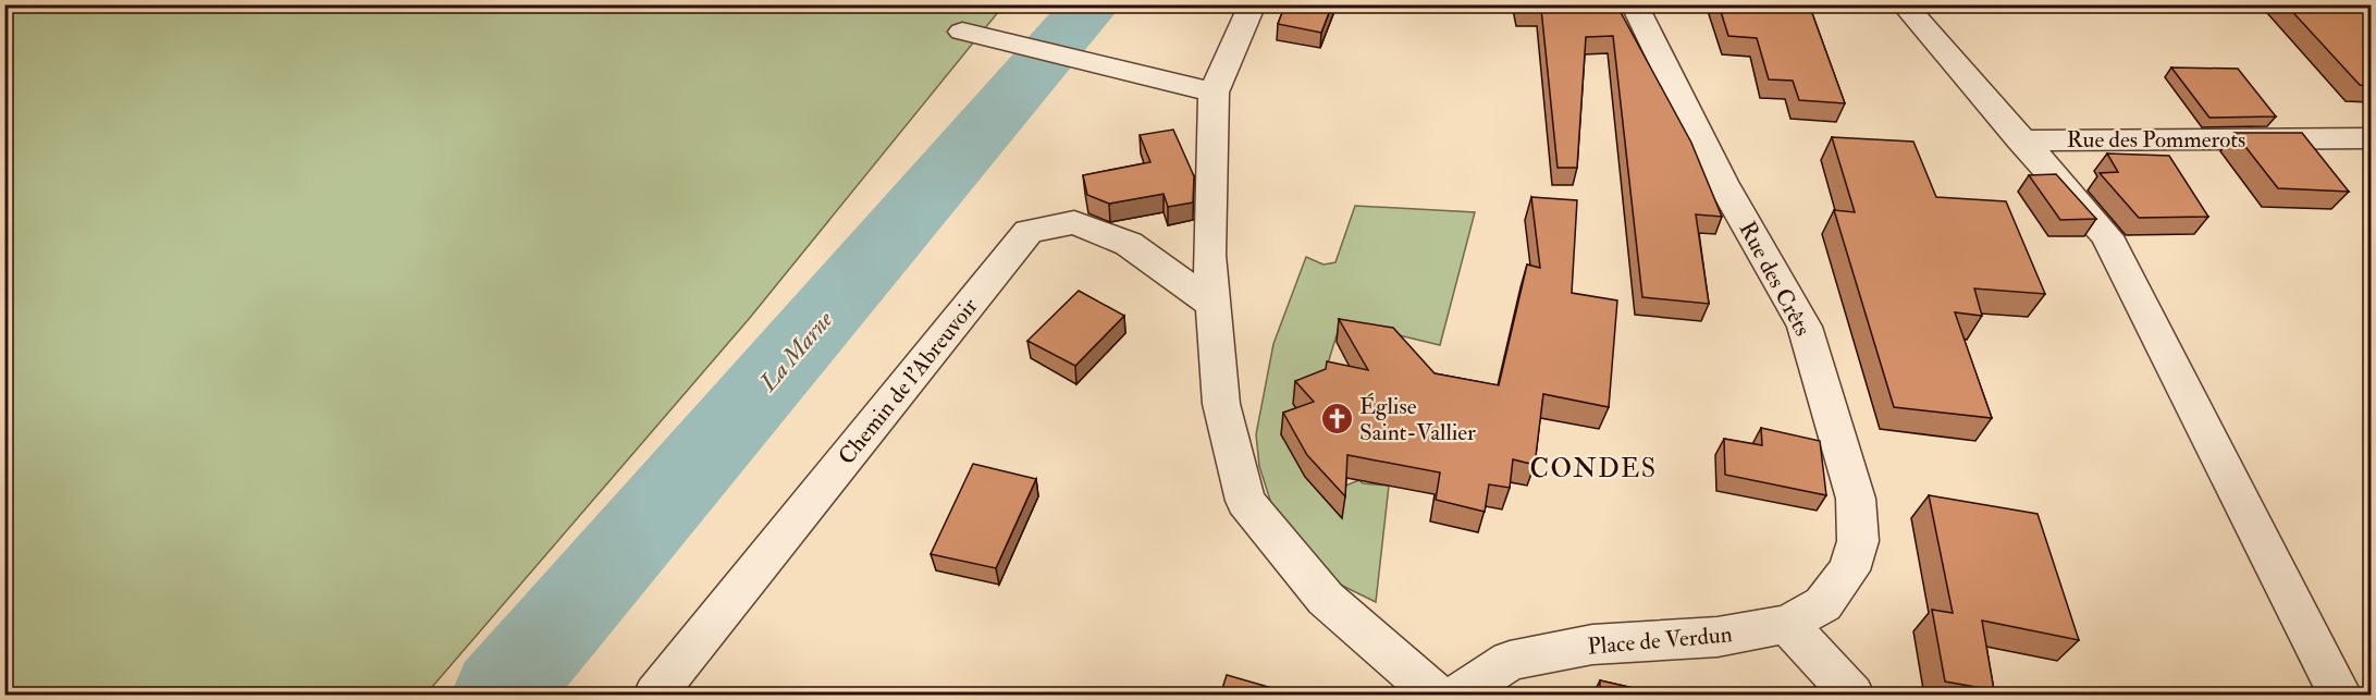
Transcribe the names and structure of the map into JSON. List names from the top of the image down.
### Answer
{
  "streets": {
    "street": [
      "Rue des Pommerots",
      "Rue des Crêts",
      "Chemin de l'Abreuvoir",
      "Place de Verdun"
    ]
  },
  "crossings": [
    ["Rue des Crêts", "Place de Verdun"]
  ],
  "districts": ["CONDES"],
  "water": ["La Marne"],
  "places": {
    "church": ["Église Saint-Vallier"]
  }
}
